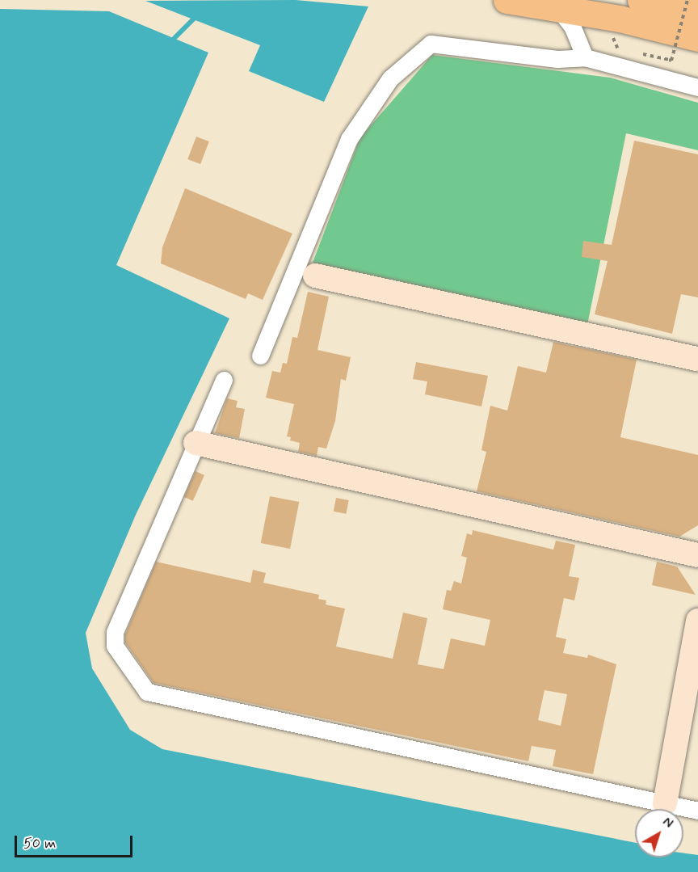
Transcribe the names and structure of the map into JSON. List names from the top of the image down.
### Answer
{
  "scale_bar": "50 m",
  "north": "top right"
}
